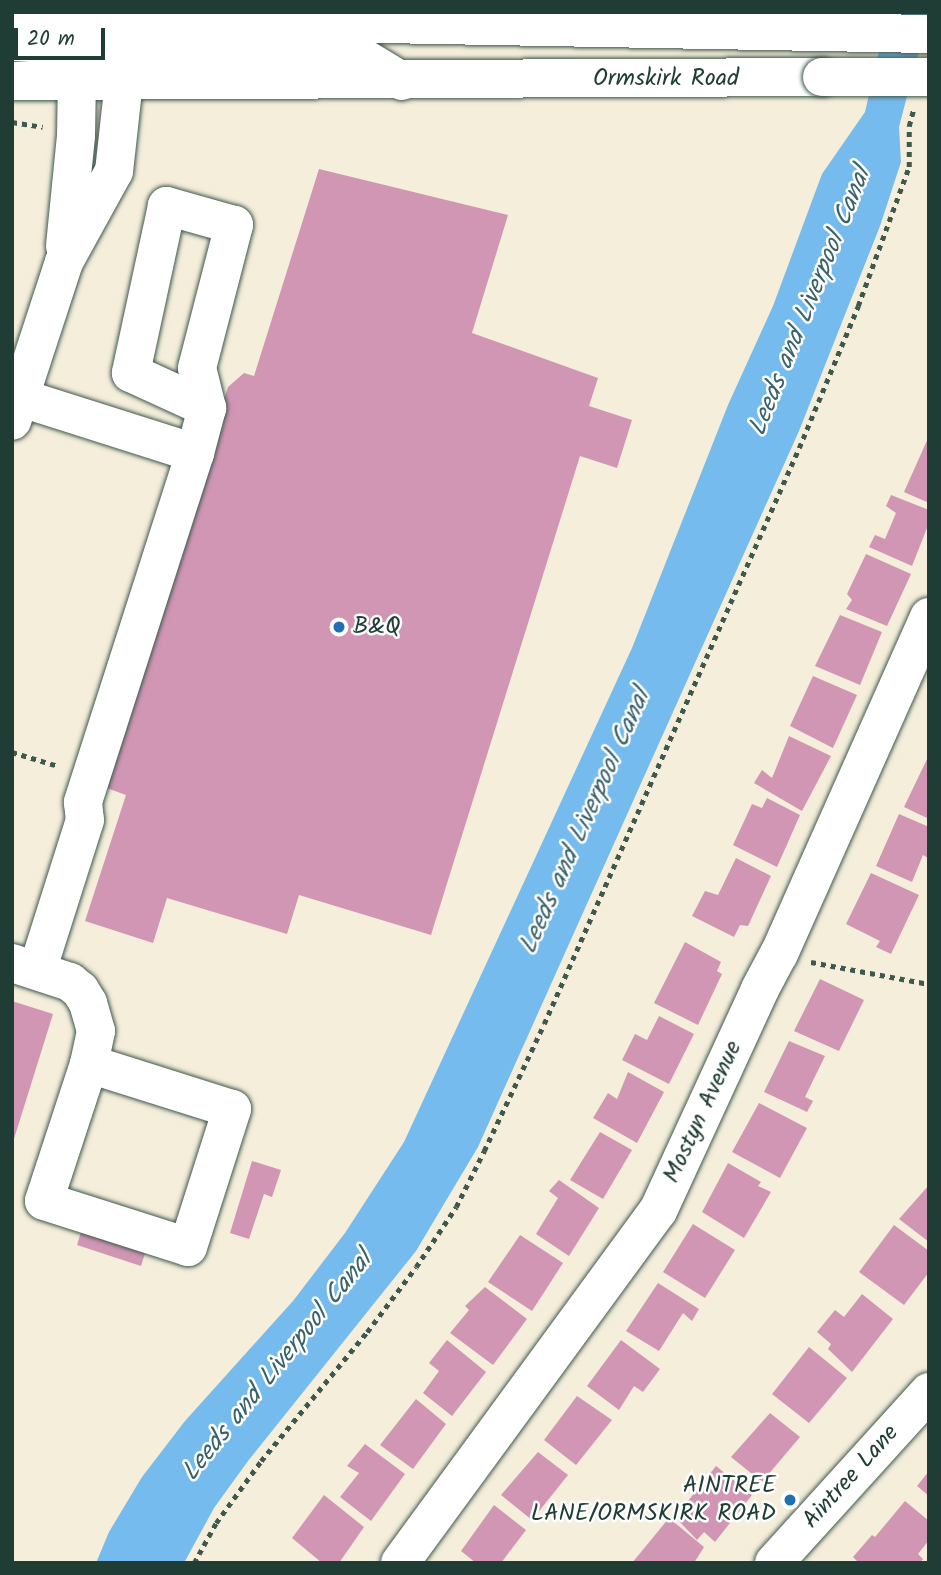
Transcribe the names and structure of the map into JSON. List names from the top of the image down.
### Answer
{
  "streets": {
    "main road": ["Ormskirk Road", "Mostyn Avenue", "Aintree Lane"]
  },
  "water": ["Leeds and Liverpool Canal"],
  "places": ["B&Q", "AINTREE LANE/ORMSKIRK ROAD"],
  "scale_bar": "20 m"
}
